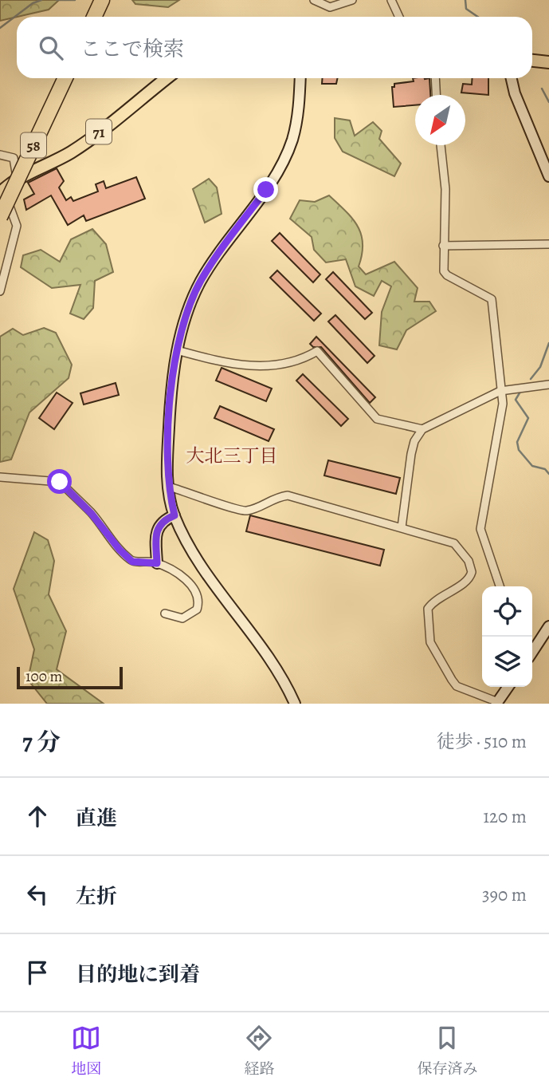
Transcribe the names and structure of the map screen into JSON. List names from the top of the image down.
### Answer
{
  "streets": {
    "highway": ["58"],
    "main road": ["71"]
  },
  "districts": ["大北三丁目"],
  "scale_bar": "100 m",
  "north": "bottom left",
  "page": {
    "search": "ここで検索",
    "scale": "100 m",
    "heading": ["7 分", "徒歩 · 510 m"],
    "list": [
      ["直進", "120 m"],
      ["左折", "390 m"],
      "目的地に到着"
    ],
    "nav": ["地図", "経路", "保存済み"]
  }
}
